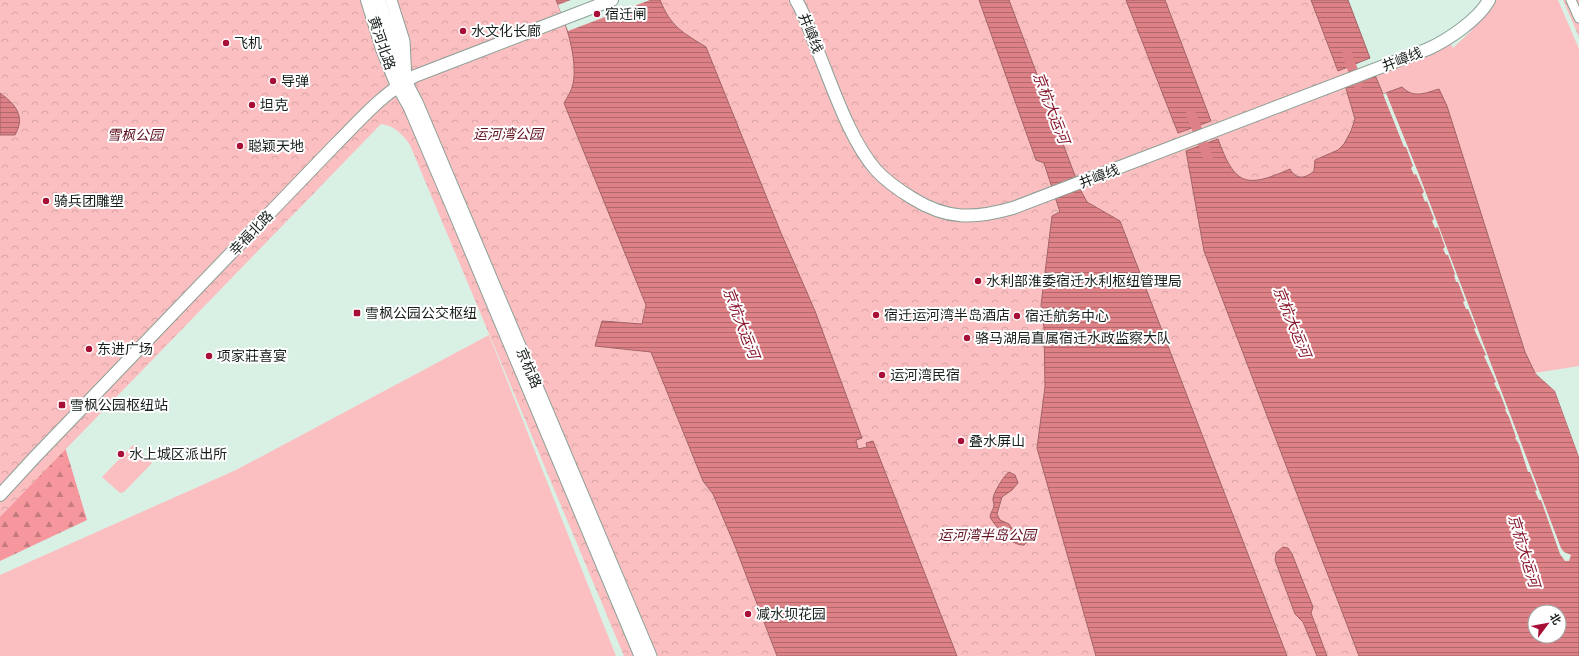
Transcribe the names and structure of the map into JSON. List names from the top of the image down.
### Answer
{
  "streets": {
    "main road": ["井嶂线", "黄河北路", "幸福北路"],
    "street": ["京杭路"]
  },
  "crossings": [
    ["黄河北路", "幸福北路"],
    ["黄河北路", "京杭路"],
    ["幸福北路", "京杭路"]
  ],
  "water": ["京杭大运河"],
  "parks": ["运河湾公园", "雪枫公园", "运河湾半岛公园"],
  "places": {
    "other": [
      "宿迁闸",
      "水文化长廊",
      "飞机",
      "导弹",
      "坦克",
      "聪颖天地",
      "骑兵团雕塑",
      "水利部淮委宿迁水利枢纽管理局",
      "宿迁运河湾半岛酒店",
      "宿迁航务中心",
      "骆马湖局直属宿迁水政监察大队",
      "东进广场",
      "项家莊喜宴",
      "运河湾民宿",
      "叠水屏山",
      "水上城区派出所",
      "减水坝花园"
    ],
    "transit": ["雪枫公园公交枢纽", "雪枫公园枢纽站"]
  },
  "north": "top right"
}
